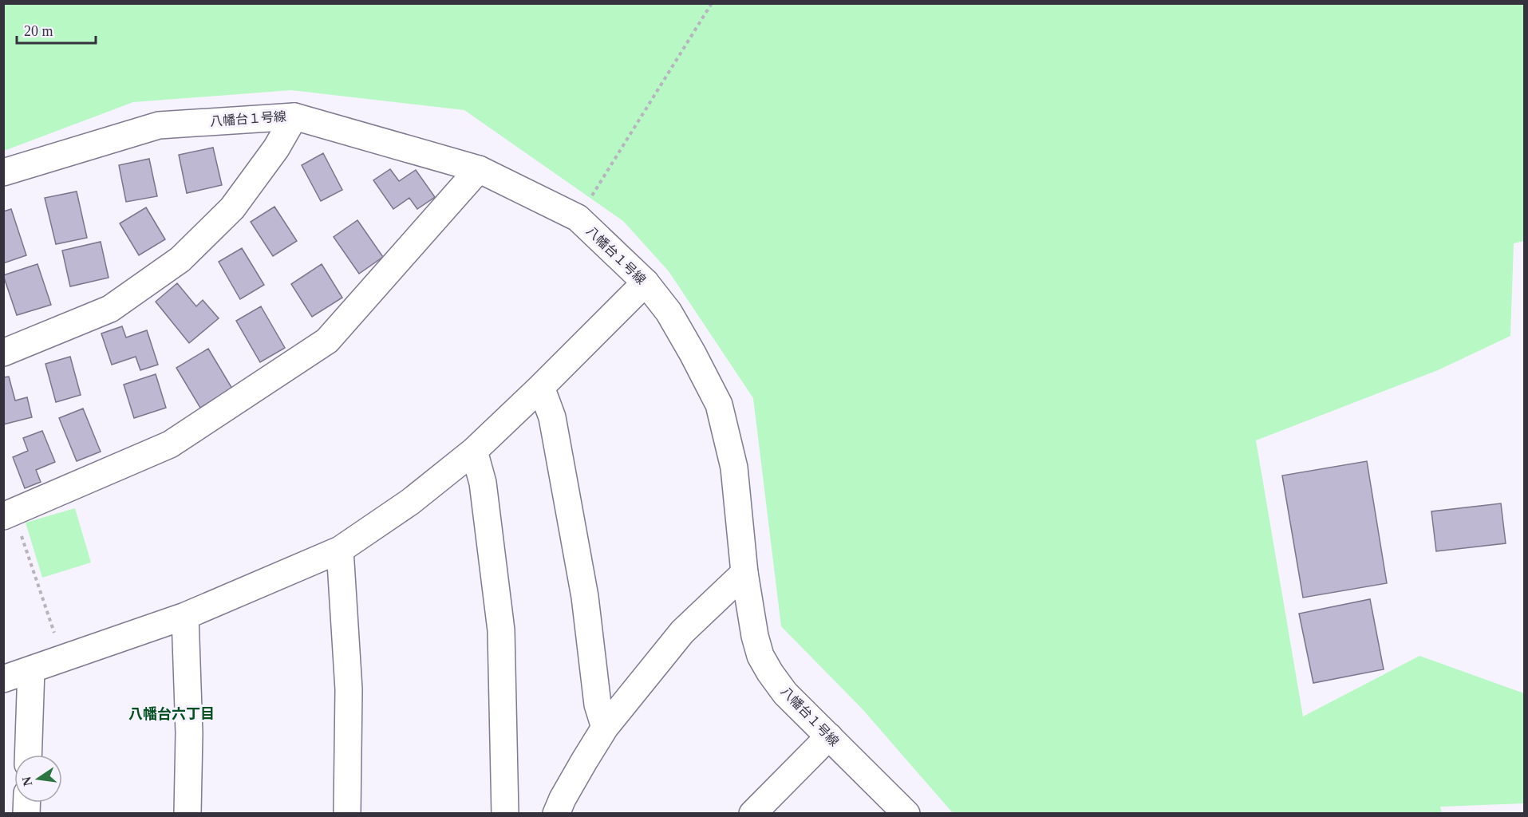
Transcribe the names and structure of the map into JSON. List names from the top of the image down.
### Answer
{
  "streets": {
    "street": ["八幡台１号線"]
  },
  "districts": ["八幡台六丁目"],
  "scale_bar": "20 m",
  "north": "left"
}
